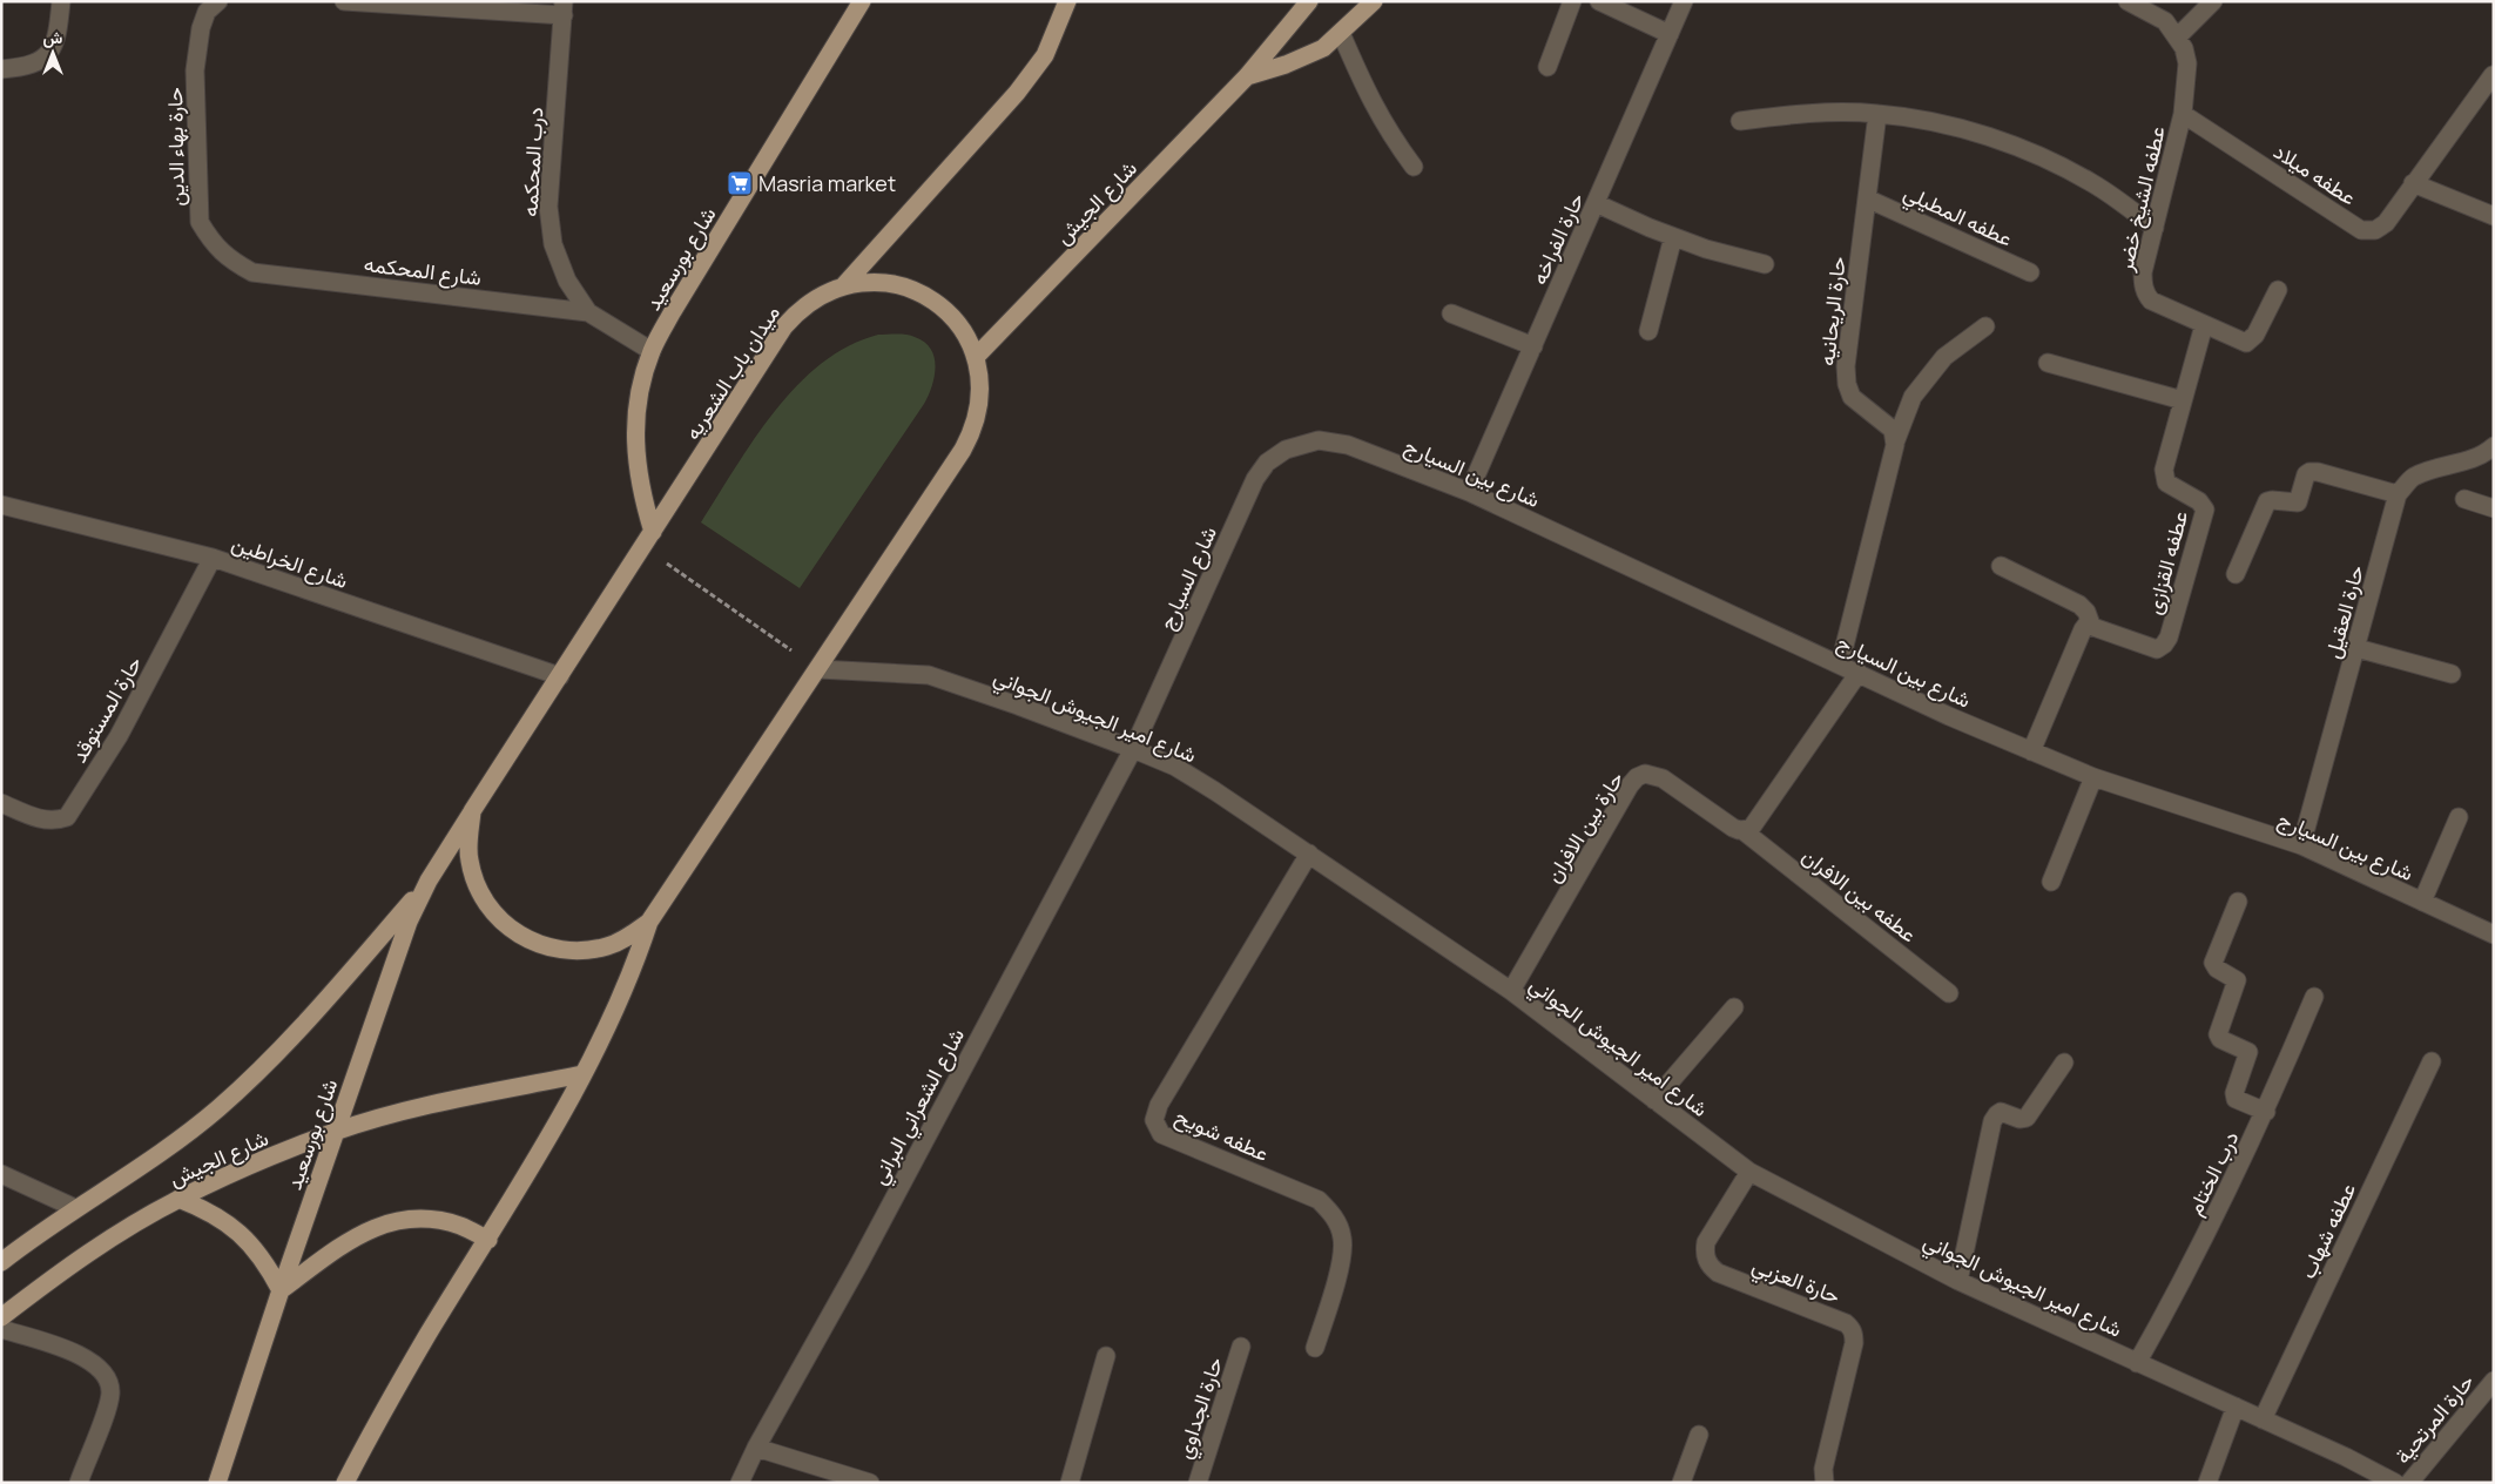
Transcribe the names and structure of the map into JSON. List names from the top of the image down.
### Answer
{
  "streets": {
    "main road": ["شارع الجيش", "شارع بورسعيد", "ميدان باب الشعريه"],
    "street": [
      "حارة بهاء الدين",
      "درب المحكمه",
      "عطفه ميلاد",
      "عطفه الشيخ خضر",
      "عطفه المطيلي",
      "حارة الفراخه",
      "شارع المحكمه",
      "حارة الريحانيه",
      "شارع بين السيارج",
      "شارع الخراطين",
      "عطفه القزازى",
      "شارع السيارج",
      "حارة العقيل",
      "حارة المستوقد",
      "شارع امير الجيوش الجواني",
      "حارة بين الافران",
      "عطفه بين الافران",
      "شارع الشعراني البراني",
      "عطفه شويح",
      "درب الختام",
      "عطفه شهاب",
      "حارة العزبي",
      "حارة الجداوي",
      "حارة المرتحية"
    ]
  },
  "crossings": [
    ["حارة بهاء الدين", "شارع المحكمه"],
    ["درب المحكمه", "شارع بورسعيد"],
    ["درب المحكمه", "شارع المحكمه"],
    ["عطفه ميلاد", "عطفه الشيخ خضر"],
    ["عطفه الشيخ خضر", "عطفه القزازى"],
    ["شارع الجيش", "شارع بورسعيد"],
    ["شارع الجيش", "ميدان باب الشعريه"],
    ["عطفه المطيلي", "حارة الريحانيه"],
    ["حارة الفراخه", "شارع بين السيارج"],
    ["شارع بورسعيد", "ميدان باب الشعريه"],
    ["ميدان باب الشعريه", "شارع الخراطين"],
    ["ميدان باب الشعريه", "شارع امير الجيوش الجواني"],
    ["شارع بين السيارج", "شارع السيارج"],
    ["شارع بين السيارج", "حارة العقيل"],
    ["شارع الخراطين", "حارة المستوقد"],
    ["شارع السيارج", "شارع امير الجيوش الجواني"],
    ["شارع السيارج", "شارع الشعراني البراني"],
    ["شارع امير الجيوش الجواني", "حارة بين الافران"],
    ["شارع امير الجيوش الجواني", "شارع الشعراني البراني"],
    ["شارع امير الجيوش الجواني", "عطفه شويح"],
    ["شارع امير الجيوش الجواني", "درب الختام"],
    ["شارع امير الجيوش الجواني", "عطفه شهاب"],
    ["شارع امير الجيوش الجواني", "حارة العزبي"],
    ["حارة بين الافران", "عطفه بين الافران"]
  ],
  "places": {
    "supermarket": ["Masria market"]
  },
  "north": "top"
}
